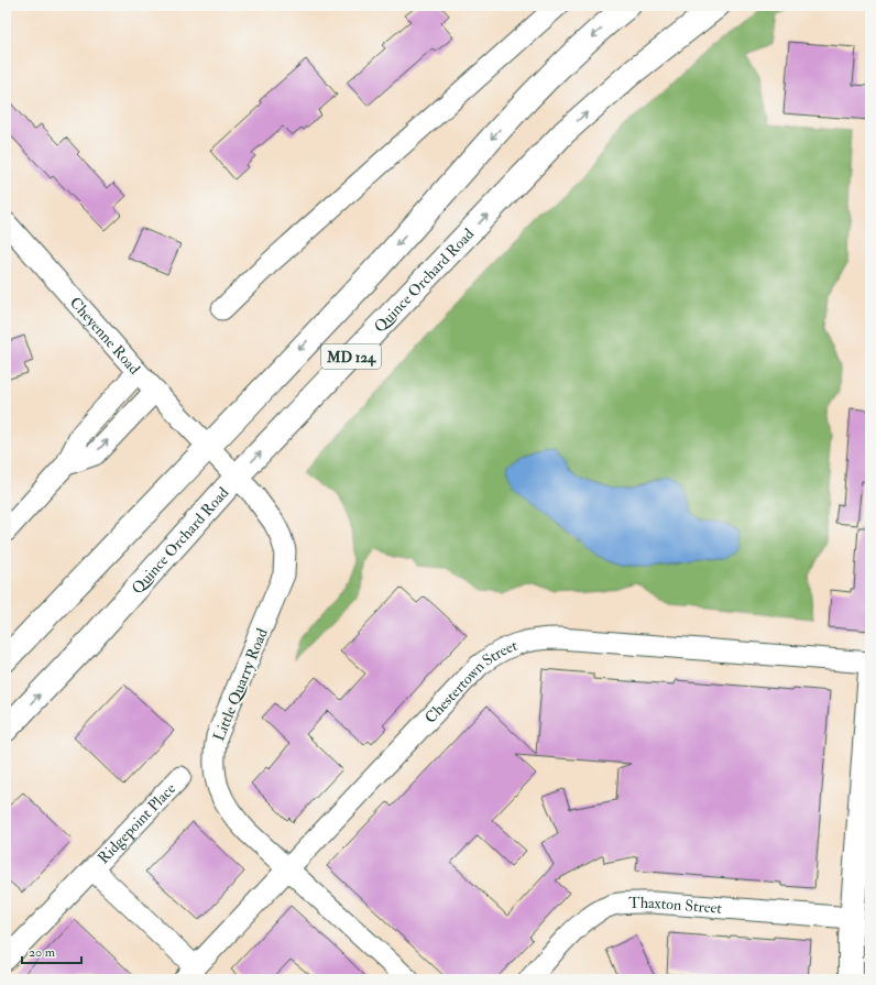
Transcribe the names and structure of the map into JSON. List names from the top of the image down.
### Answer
{
  "streets": {
    "main road": ["Quince Orchard Road", "MD 124"],
    "street": [
      "Cheyenne Road",
      "Chestertown Street",
      "Little Quarry Road",
      "Ridgepoint Place",
      "Thaxton Street"
    ]
  },
  "crossings": [
    ["Quince Orchard Road", "Little Quarry Road"],
    ["Cheyenne Road", "MD 124"],
    ["Cheyenne Road", "Little Quarry Road"],
    ["MD 124", "Little Quarry Road"],
    ["Chestertown Street", "Little Quarry Road"],
    ["Chestertown Street", "Ridgepoint Place"]
  ],
  "scale_bar": "20 m"
}
